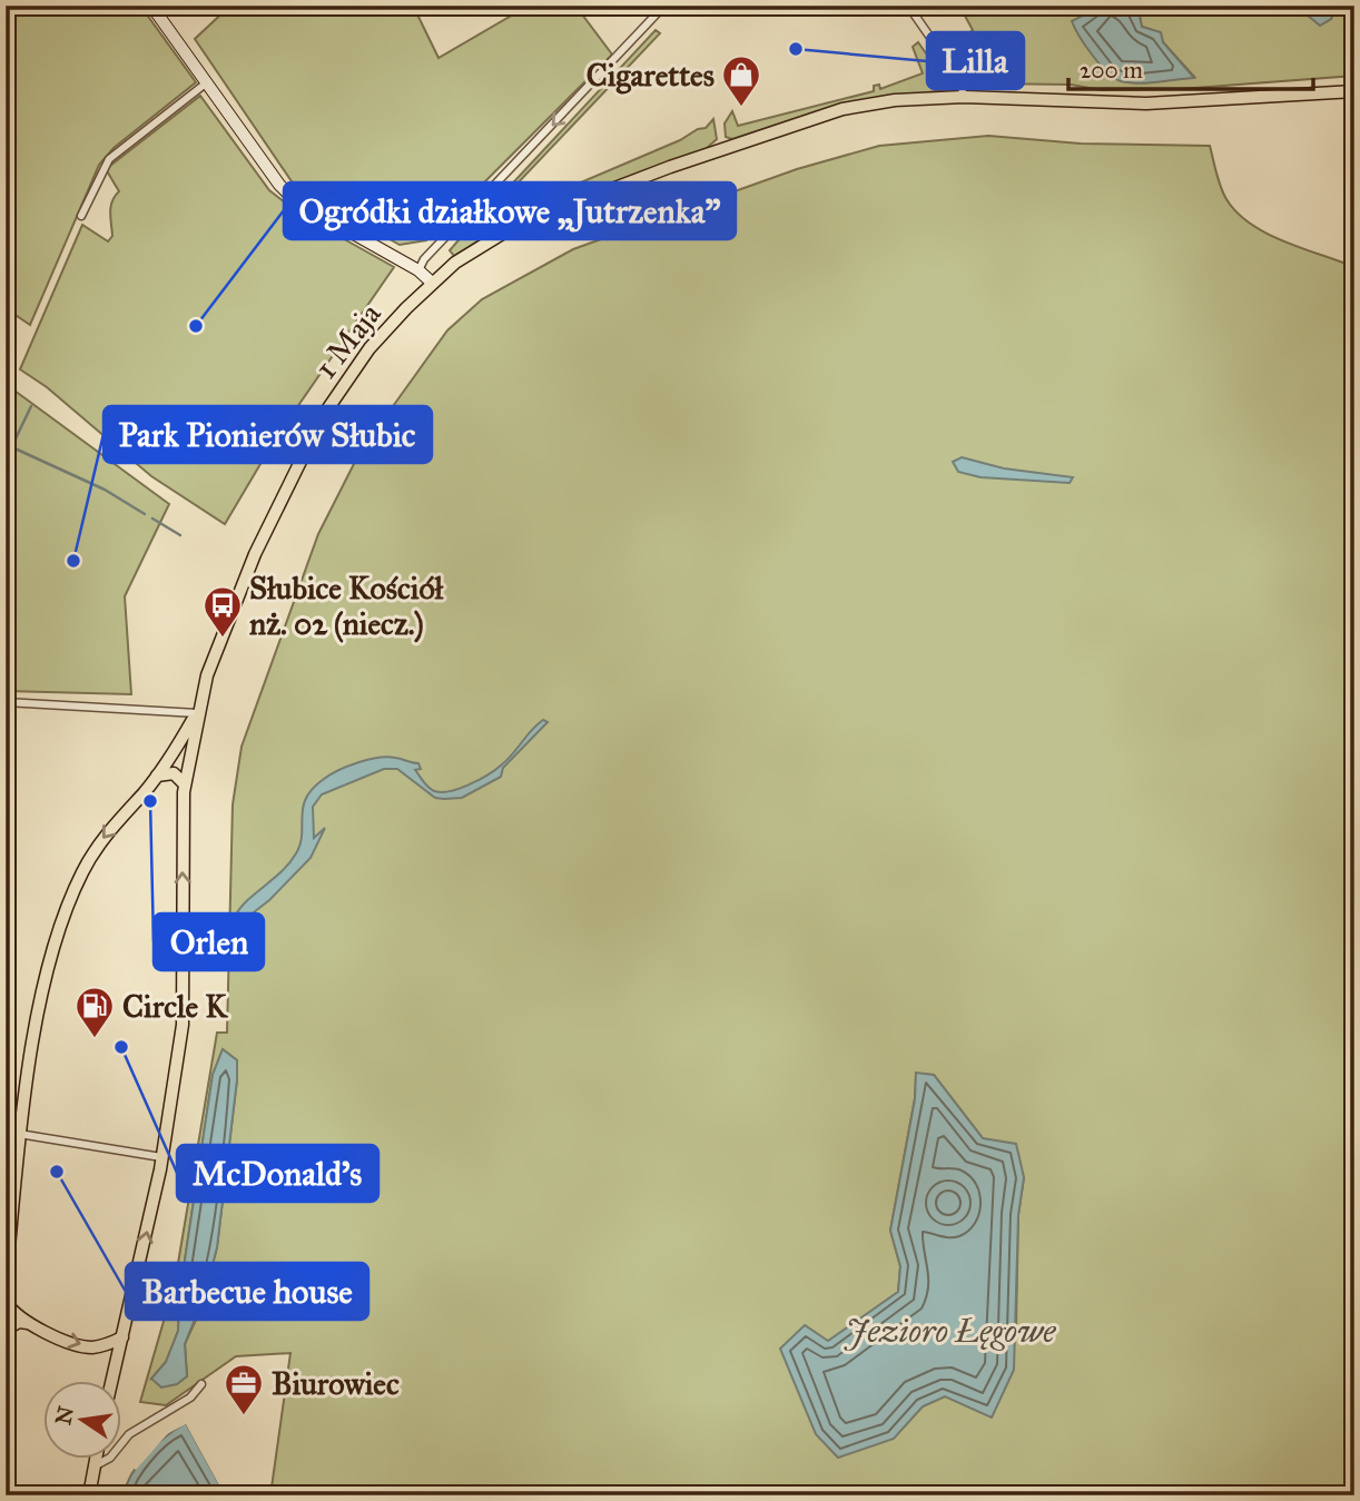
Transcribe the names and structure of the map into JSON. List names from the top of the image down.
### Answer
{
  "streets": {
    "main road": ["1 Maja"]
  },
  "water": ["Jezioro Łęgowe"],
  "places": {
    "other": [
      "Lilla",
      "Ogródki działkowe „Jutrzenka”",
      "Park Pionierów Słubic",
      "Orlen",
      "McDonald's",
      "Barbecue house"
    ],
    "shop": ["Cigarettes"],
    "bus stop": ["Słubice Kościół nż. 02 (niecz.)"],
    "fuel station": ["Circle K"],
    "office": ["Biurowiec"]
  },
  "scale_bar": "200 m",
  "north": "left"
}
